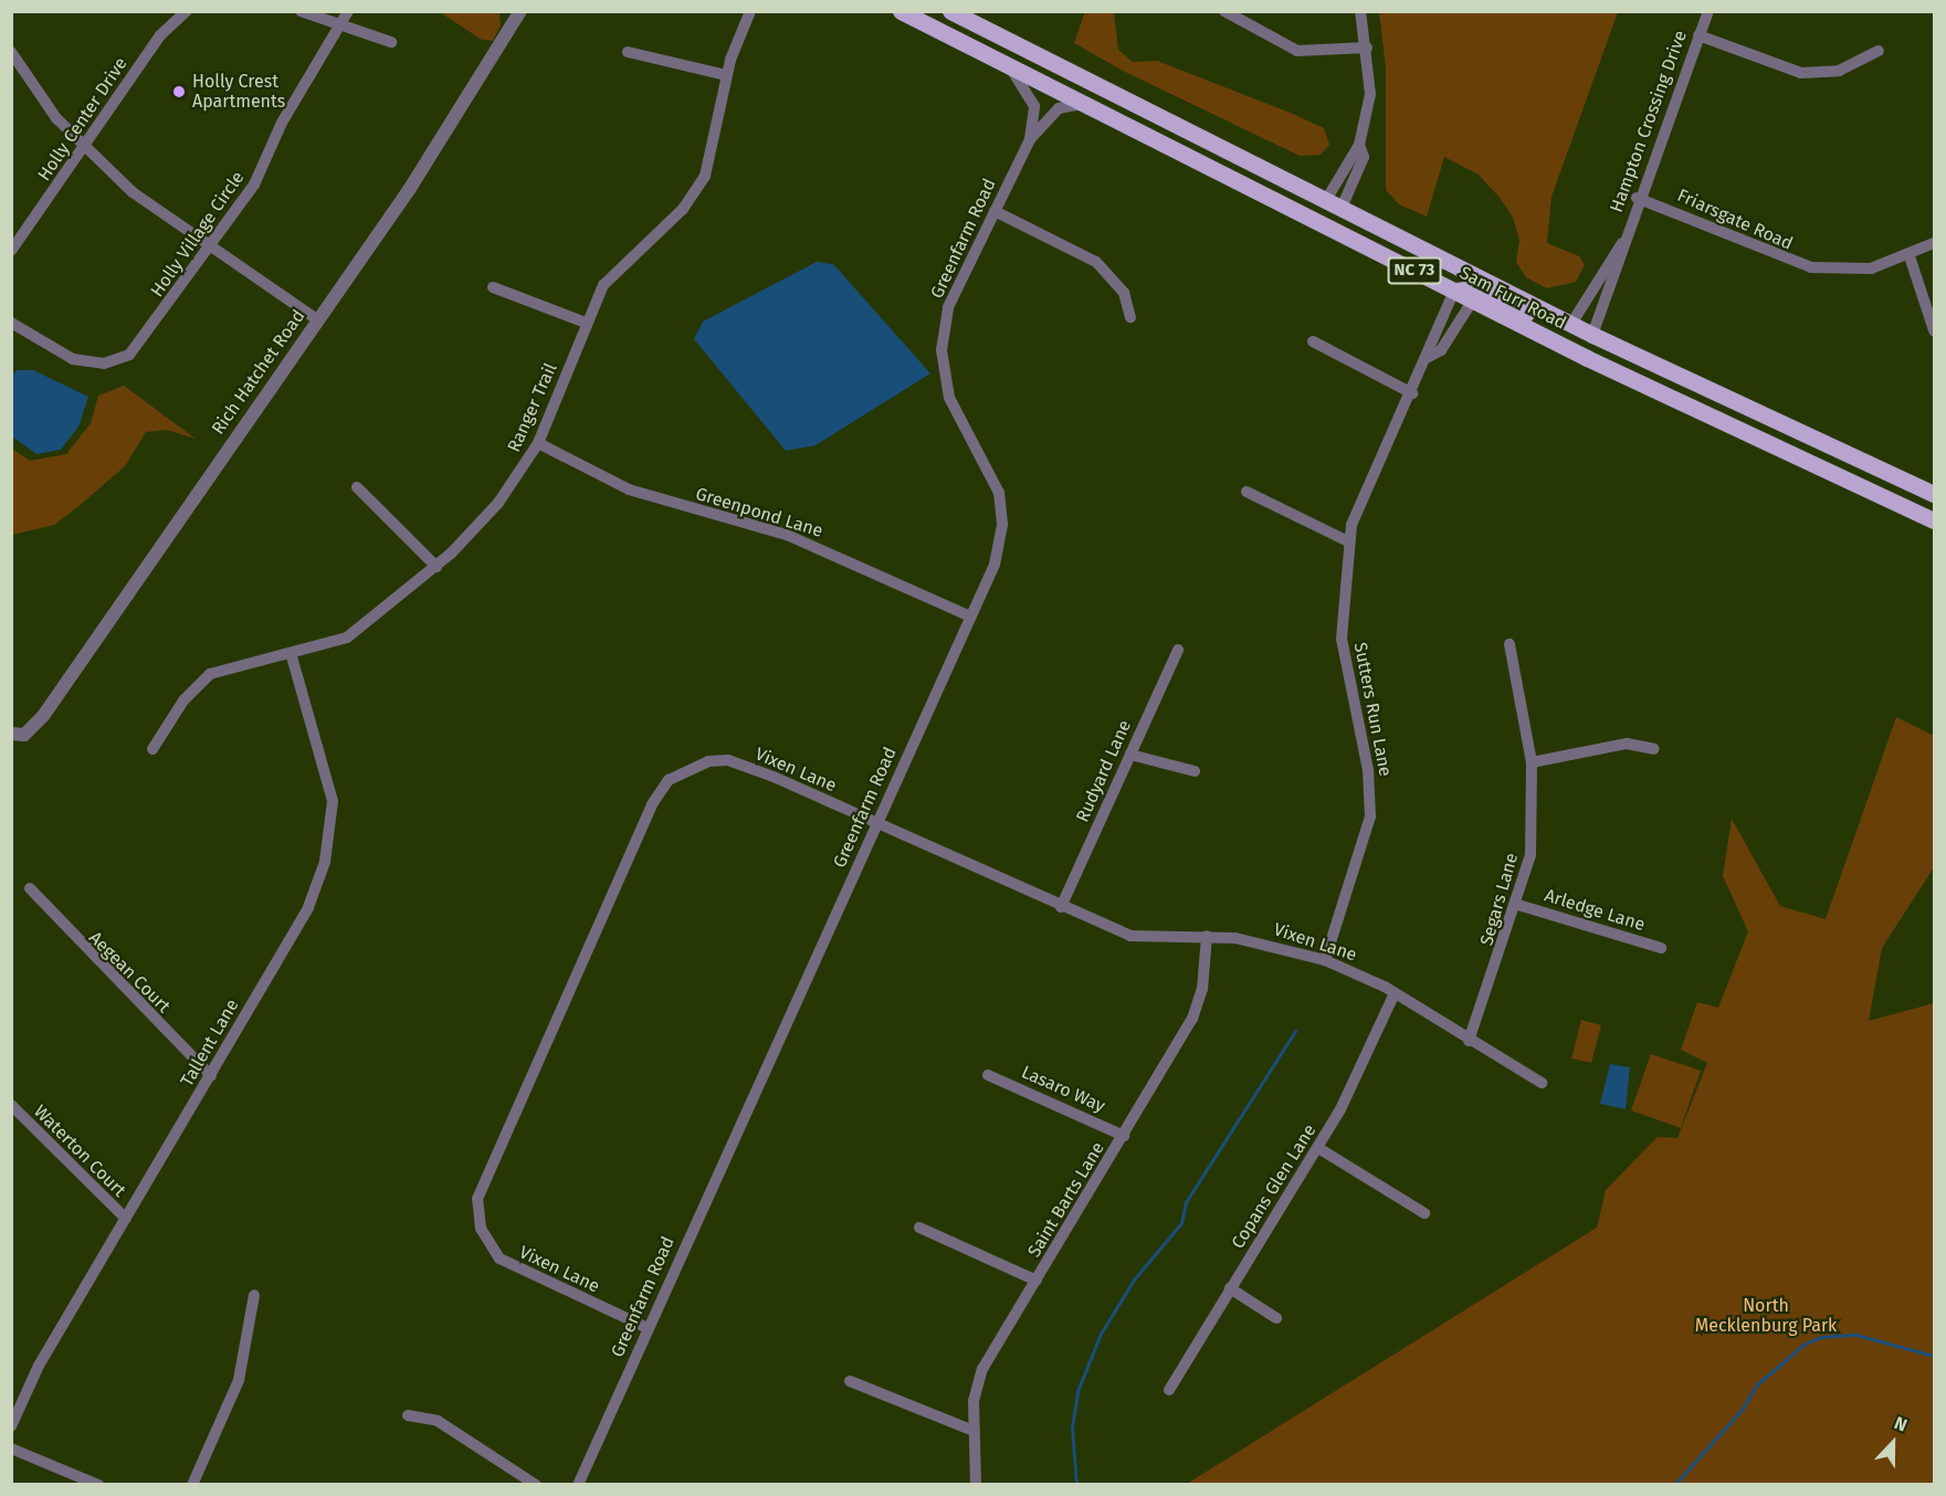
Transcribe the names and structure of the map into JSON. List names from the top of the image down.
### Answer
{
  "streets": {
    "main road": ["NC 73", "Sam Furr Road"],
    "street": [
      "Holly Center Drive",
      "Hampton Crossing Drive",
      "Friarsgate Road",
      "Holly Village Circle",
      "Greenfarm Road",
      "Rich Hatchet Road",
      "Ranger Trail",
      "Greenpond Lane",
      "Sutters Run Lane",
      "Vixen Lane",
      "Rudyard Lane",
      "Segars Lane",
      "Arledge Lane",
      "Aegean Court",
      "Tallent Lane",
      "Lasaro Way",
      "Waterton Court",
      "Copans Glen Lane",
      "Saint Barts Lane"
    ]
  },
  "crossings": [
    ["Hampton Crossing Drive", "Friarsgate Road"],
    ["Hampton Crossing Drive", "Sam Furr Road"],
    ["Greenfarm Road", "Sam Furr Road"],
    ["Greenfarm Road", "Greenpond Lane"],
    ["Greenfarm Road", "Vixen Lane"],
    ["Sam Furr Road", "Sutters Run Lane"],
    ["Ranger Trail", "Greenpond Lane"],
    ["Ranger Trail", "Tallent Lane"],
    ["Sutters Run Lane", "Vixen Lane"],
    ["Vixen Lane", "Rudyard Lane"],
    ["Vixen Lane", "Segars Lane"],
    ["Vixen Lane", "Copans Glen Lane"],
    ["Vixen Lane", "Saint Barts Lane"],
    ["Segars Lane", "Arledge Lane"],
    ["Aegean Court", "Tallent Lane"],
    ["Tallent Lane", "Waterton Court"],
    ["Lasaro Way", "Saint Barts Lane"]
  ],
  "parks": ["North Mecklenburg Park"],
  "places": ["Holly Crest Apartments"],
  "north": "top"
}
